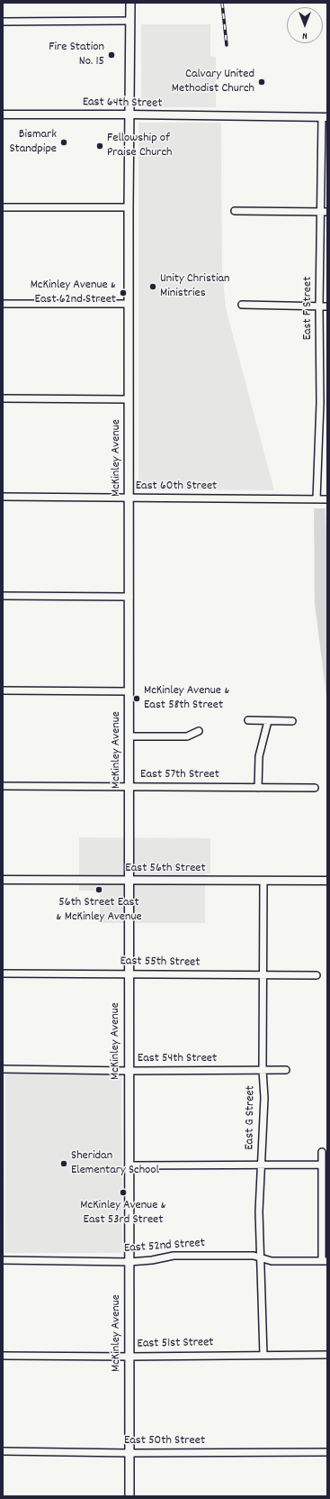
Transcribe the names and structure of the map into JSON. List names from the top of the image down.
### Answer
{
  "streets": {
    "main road": ["McKinley Avenue"],
    "street": [
      "East 64th Street",
      "East F Street",
      "East 60th Street",
      "East 57th Street",
      "East 56th Street",
      "East 55th Street",
      "East 54th Street",
      "East G Street",
      "East 52nd Street",
      "East 51st Street",
      "East 50th Street"
    ]
  },
  "crossings": [
    ["East 64th Street", "East F Street"],
    ["East 64th Street", "McKinley Avenue"],
    ["East F Street", "East 60th Street"],
    ["McKinley Avenue", "East 60th Street"],
    ["McKinley Avenue", "East 57th Street"],
    ["McKinley Avenue", "East 56th Street"],
    ["McKinley Avenue", "East 55th Street"],
    ["McKinley Avenue", "East 54th Street"],
    ["McKinley Avenue", "East 52nd Street"],
    ["McKinley Avenue", "East 51st Street"],
    ["McKinley Avenue", "East 50th Street"],
    ["East 56th Street", "East G Street"],
    ["East 55th Street", "East G Street"],
    ["East 54th Street", "East G Street"],
    ["East G Street", "East 52nd Street"],
    ["East G Street", "East 51st Street"]
  ],
  "places": [
    "Fire Station No. 15",
    "Calvary United Methodist Church",
    "Bismark Standpipe",
    "Fellowship of Praise Church",
    "Unity Christian Ministries",
    "McKinley Avenue & East 62nd Street",
    "McKinley Avenue & East 58th Street",
    "56th Street East & McKinley Avenue",
    "Sheridan Elementary School",
    "McKinley Avenue & East 53rd Street"
  ],
  "north": "bottom"
}
